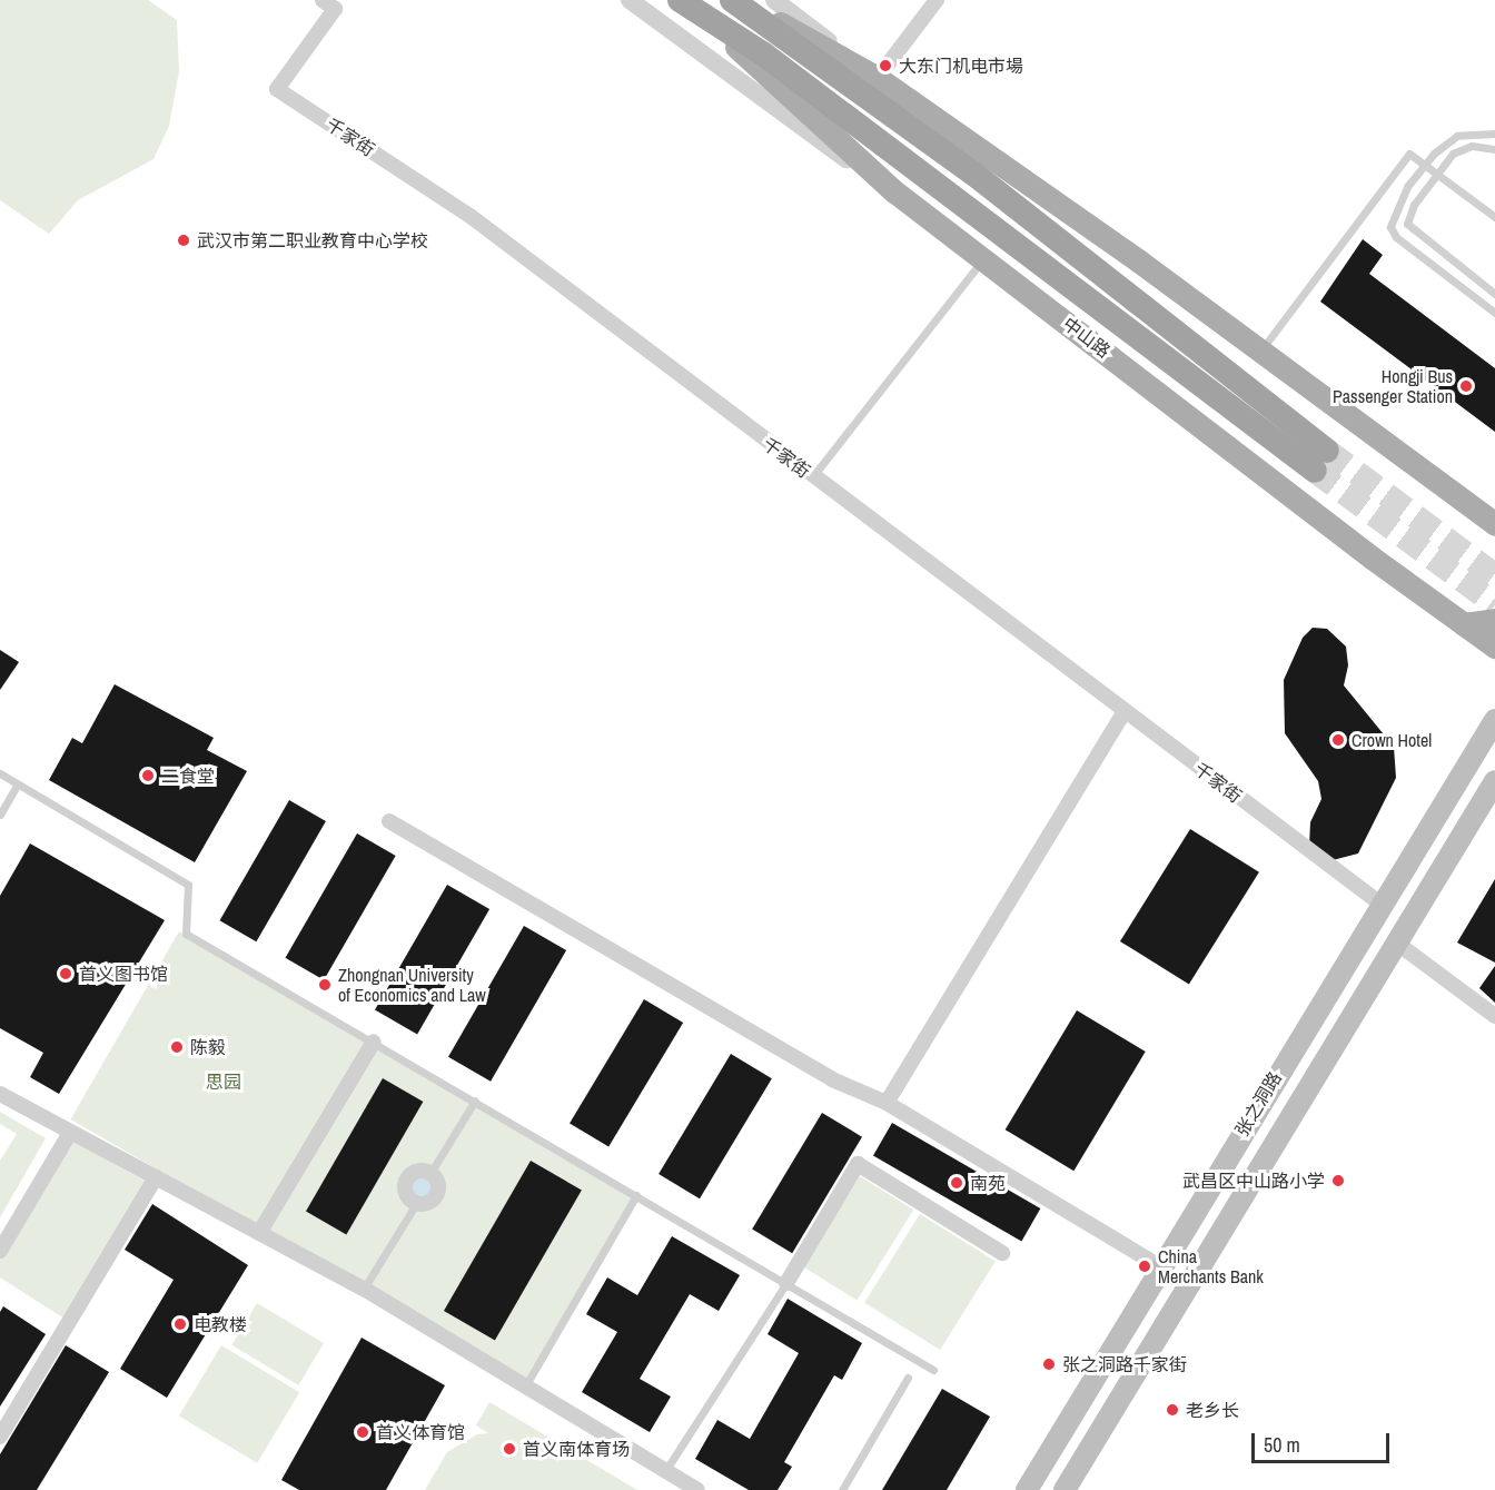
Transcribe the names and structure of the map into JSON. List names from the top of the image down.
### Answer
{
  "streets": {
    "highway": ["中山路"],
    "main road": ["张之洞路"],
    "street": ["千家街"]
  },
  "crossings": [
    ["千家街", "张之洞路"]
  ],
  "parks": ["思园"],
  "places": [
    "大东门机电市場",
    "武汉市第二职业教育中心学校",
    "Hongji Bus Passenger Station",
    "Crown Hotel",
    "二食堂",
    "首义图书馆",
    "Zhongnan University of Economics and Law",
    "陈毅",
    "武昌区中山路小学",
    "南苑",
    "China Merchants Bank",
    "电教楼",
    "张之洞路千家街",
    "老乡长",
    "首义体育馆",
    "首义南体育场"
  ],
  "scale_bar": "50 m"
}
